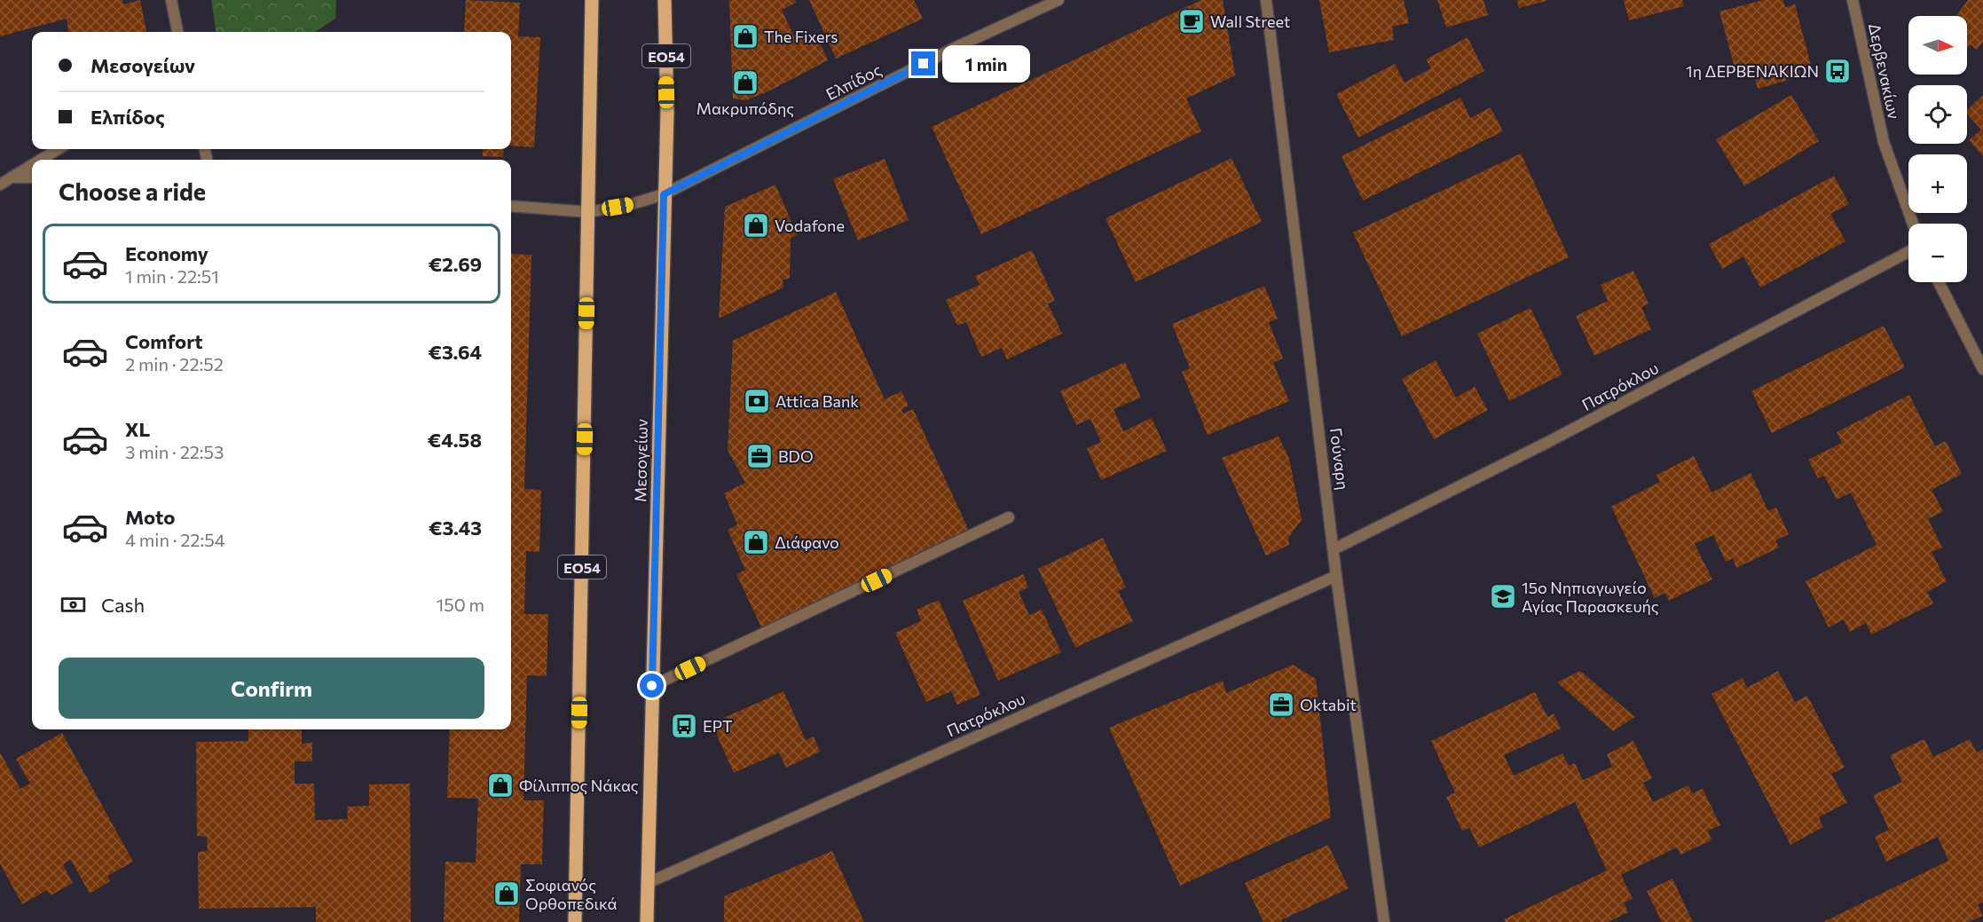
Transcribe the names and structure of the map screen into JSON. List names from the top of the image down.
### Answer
{
  "streets": {
    "main road": ["ΕΟ54", "Μεσογείων"],
    "street": [
      "Δερβενακίων",
      "Ελπίδος",
      "Πατρόκλου",
      "Γούναρη"
    ]
  },
  "crossings": [
    ["ΕΟ54", "Ελπίδος"],
    ["Ελπίδος", "Μεσογείων"],
    ["Πατρόκλου", "Γούναρη"],
    ["Πατρόκλου", "Μεσογείων"]
  ],
  "places": {
    "cafe": ["Wall Street"],
    "shop": [
      "The Fixers",
      "Μακρυπόδης",
      "Vodafone",
      "Διάφανο",
      "Φίλιππος Νάκας",
      "Σοφιανός Ορθοπεδικά"
    ],
    "bus stop": ["1η ΔΕΡΒΕΝΑΚΙΩΝ", "ΕΡΤ"],
    "bank": ["Attica Bank"],
    "office": ["BDO", "Oktabit"],
    "school or university": ["15ο Νηπιαγωγείο Αγίας Παρασκευής"]
  },
  "north": "right",
  "page": {
    "map_buttons": ["+", "−"],
    "banner": ["Μεσογείων", "Ελπίδος"],
    "bubble": "1 min",
    "heading": "Choose a ride",
    "list": [
      {
        "name": "Economy",
        "note": "1 min · 22:51",
        "value": "€2.69"
      },
      {
        "name": "Comfort",
        "note": "2 min · 22:52",
        "value": "€3.64"
      },
      {
        "name": "XL",
        "note": "3 min · 22:53",
        "value": "€4.58"
      },
      {
        "name": "Moto",
        "note": "4 min · 22:54",
        "value": "€3.43"
      }
    ],
    "pay": ["Cash", "150 m"],
    "buttons": "Confirm"
  }
}
